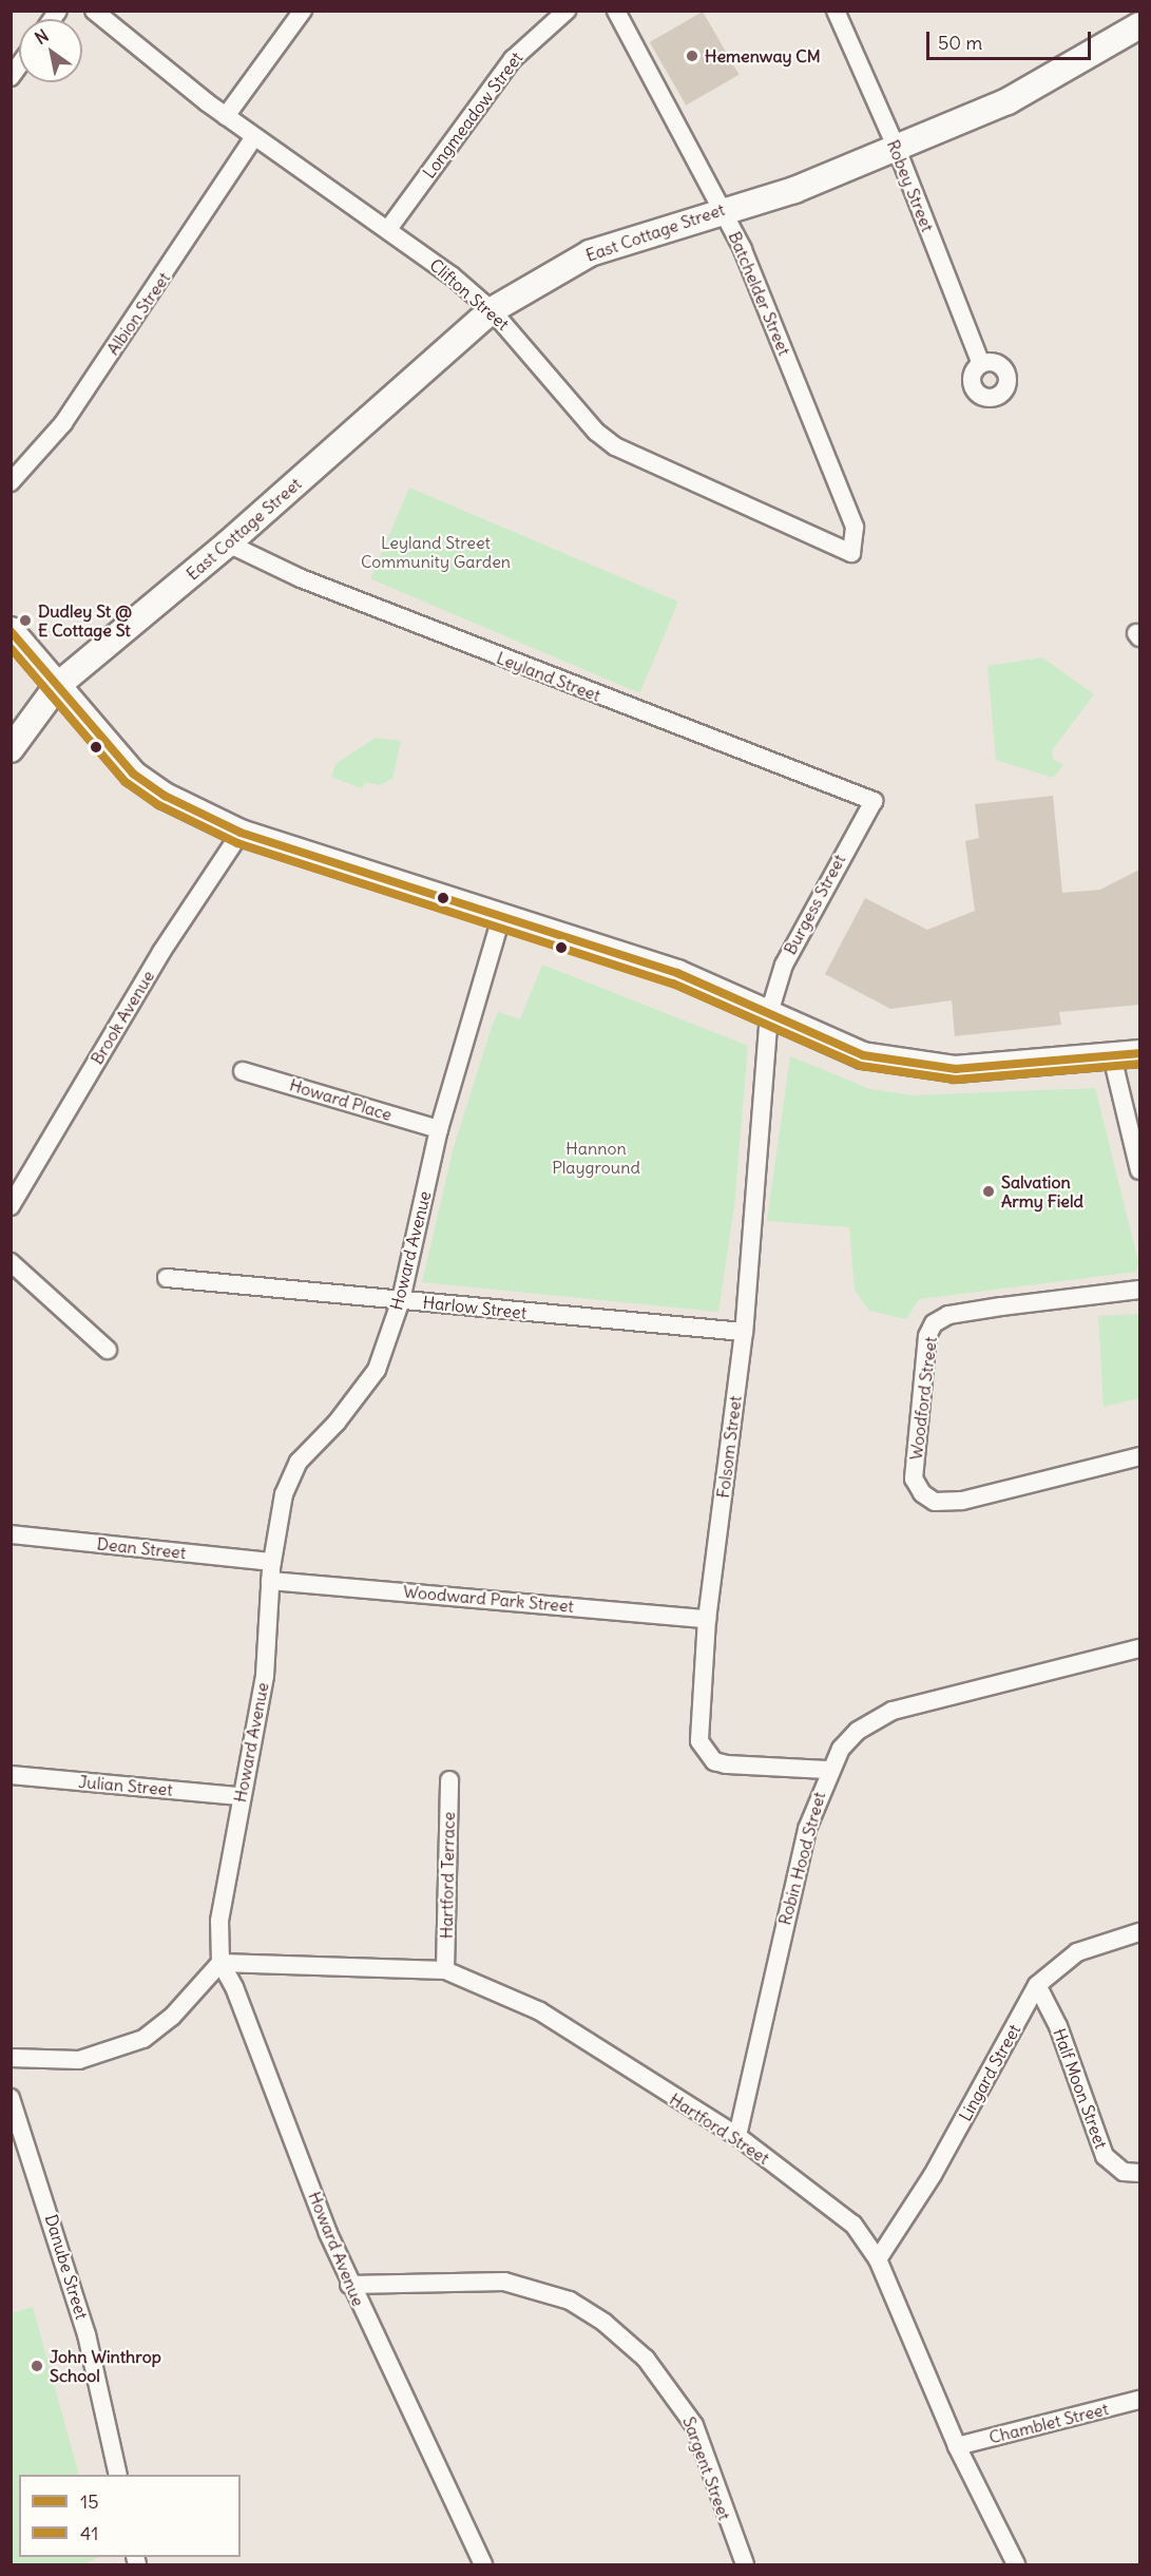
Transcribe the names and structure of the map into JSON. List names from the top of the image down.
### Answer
{
  "streets": {
    "street": [
      "Longmeadow Street",
      "Robey Street",
      "East Cottage Street",
      "Batchelder Street",
      "Clifton Street",
      "Albion Street",
      "Leyland Street",
      "Burgess Street",
      "Brook Avenue",
      "Howard Place",
      "Howard Avenue",
      "Harlow Street",
      "Woodford Street",
      "Folsom Street",
      "Dean Street",
      "Woodward Park Street",
      "Julian Street",
      "Robin Hood Street",
      "Hartford Terrace",
      "Lingard Street",
      "Half Moon Street",
      "Hartford Street",
      "Danube Street",
      "Chamblet Street",
      "Sargent Street"
    ]
  },
  "crossings": [
    ["Longmeadow Street", "Clifton Street"],
    ["Robey Street", "East Cottage Street"],
    ["East Cottage Street", "Batchelder Street"],
    ["East Cottage Street", "Clifton Street"],
    ["East Cottage Street", "Leyland Street"],
    ["Batchelder Street", "Clifton Street"],
    ["Clifton Street", "Albion Street"],
    ["Leyland Street", "Burgess Street"],
    ["Burgess Street", "Folsom Street"],
    ["Howard Place", "Howard Avenue"],
    ["Howard Avenue", "Harlow Street"],
    ["Howard Avenue", "Dean Street"],
    ["Howard Avenue", "Woodward Park Street"],
    ["Howard Avenue", "Julian Street"],
    ["Howard Avenue", "Hartford Street"],
    ["Howard Avenue", "Sargent Street"],
    ["Harlow Street", "Folsom Street"],
    ["Folsom Street", "Woodward Park Street"],
    ["Folsom Street", "Robin Hood Street"],
    ["Robin Hood Street", "Hartford Street"],
    ["Hartford Terrace", "Hartford Street"],
    ["Lingard Street", "Half Moon Street"],
    ["Lingard Street", "Hartford Street"],
    ["Hartford Street", "Chamblet Street"]
  ],
  "parks": ["Leyland Street Community Garden", "Hannon Playground"],
  "places": [
    "Hemenway CM",
    "Dudley St @ E Cottage St",
    "Salvation Army Field",
    "John Winthrop School"
  ],
  "lines": ["transit line 15", "transit line 41"],
  "legend": ["15", "41"],
  "scale_bar": "50 m",
  "north": "top left"
}
